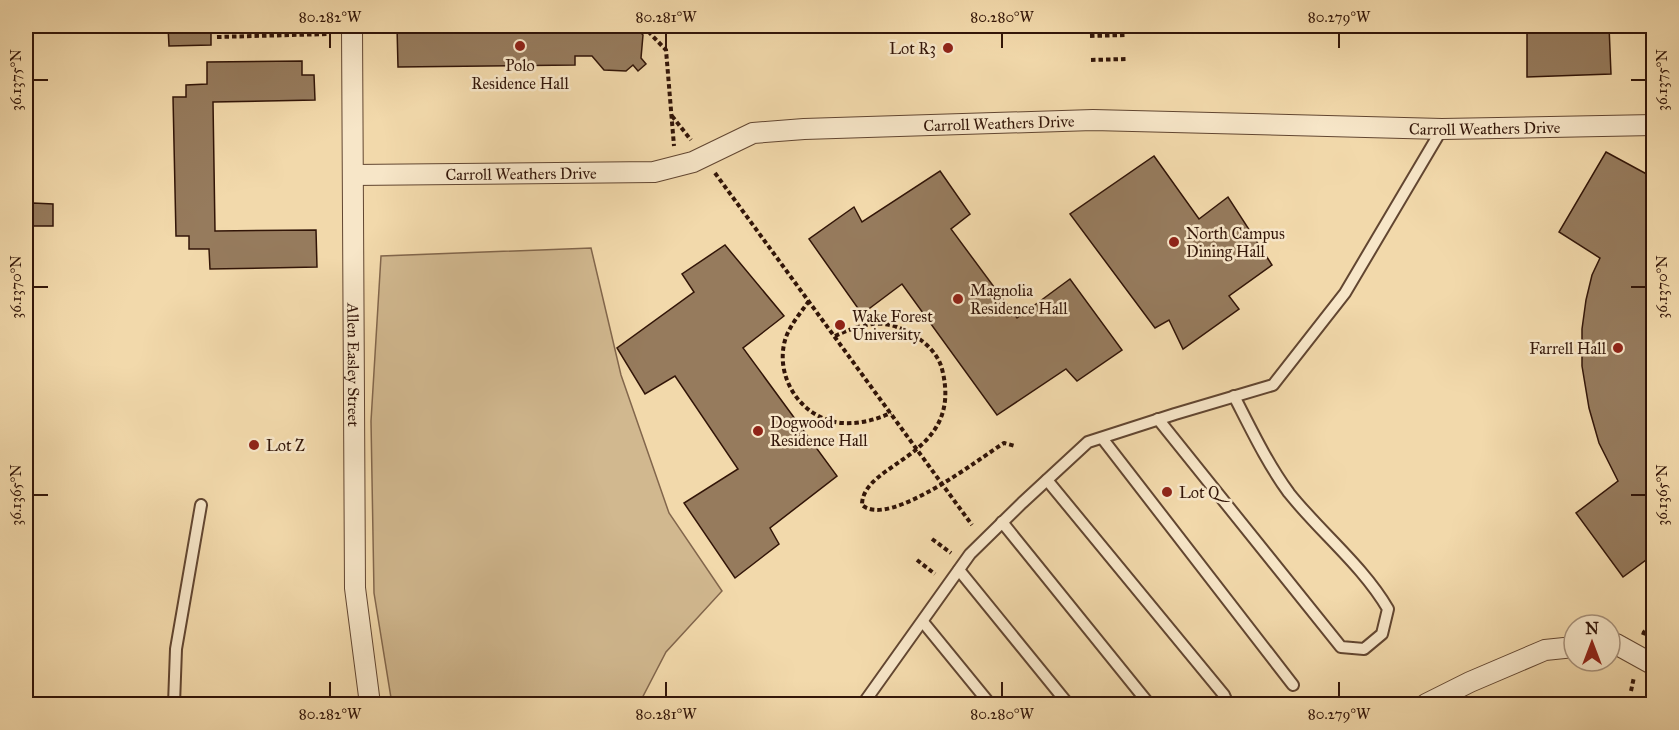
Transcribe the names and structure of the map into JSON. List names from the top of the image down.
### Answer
{
  "streets": {
    "street": ["Carroll Weathers Drive", "Allen Easley Street"]
  },
  "crossings": [
    ["Carroll Weathers Drive", "Allen Easley Street"]
  ],
  "places": [
    "Polo Residence Hall",
    "Lot R3",
    "North Campus Dining Hall",
    "Magnolia Residence Hall",
    "Wake Forest University",
    "Farrell Hall",
    "Dogwood Residence Hall",
    "Lot Z",
    "Lot Q"
  ],
  "north": "top",
  "coordinates": [
    "80.282°W",
    "80.281°W",
    "80.280°W",
    "80.279°W",
    "36.1375°N",
    "36.1370°N",
    "36.1365°N"
  ]
}
